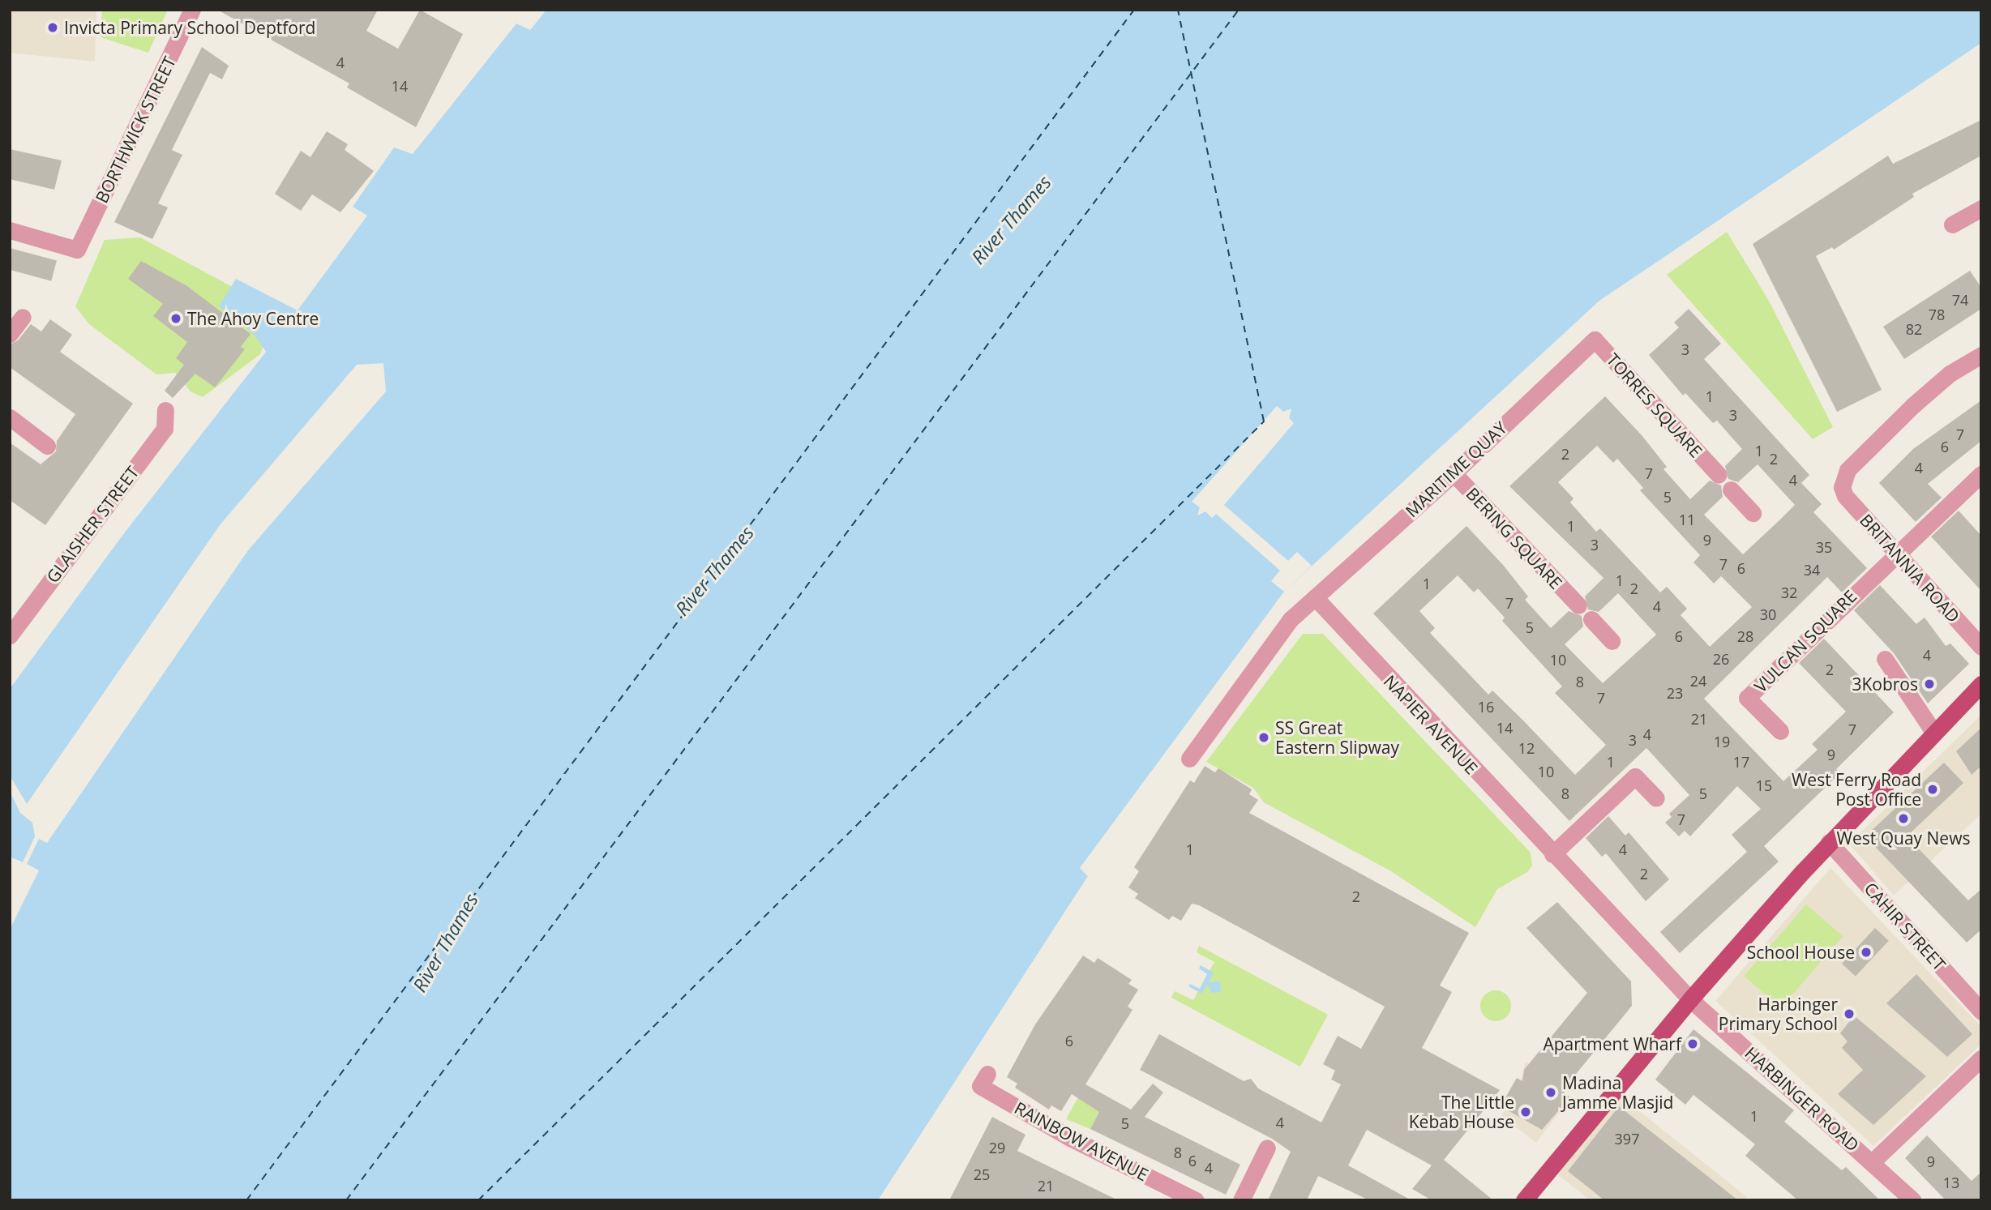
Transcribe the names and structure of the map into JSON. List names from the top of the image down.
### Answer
{
  "streets": {
    "street": [
      "BORTHWICK STREET",
      "TORRES SQUARE",
      "MARITIME QUAY",
      "GLAISHER STREET",
      "BERING SQUARE",
      "BRITANNIA ROAD",
      "VULCAN SQUARE",
      "NAPIER AVENUE",
      "CAHIR STREET",
      "HARBINGER ROAD",
      "RAINBOW AVENUE"
    ]
  },
  "crossings": [
    ["TORRES SQUARE", "MARITIME QUAY"],
    ["MARITIME QUAY", "BERING SQUARE"],
    ["MARITIME QUAY", "NAPIER AVENUE"],
    ["BRITANNIA ROAD", "VULCAN SQUARE"],
    ["NAPIER AVENUE", "HARBINGER ROAD"]
  ],
  "water": ["River Thames"],
  "places": [
    "Invicta Primary School Deptford",
    "The Ahoy Centre",
    "3Kobros",
    "SS Great Eastern Slipway",
    "West Ferry Road Post Office",
    "West Quay News",
    "School House",
    "Harbinger Primary School",
    "Apartment Wharf",
    "Madina Jamme Masjid",
    "The Little Kebab House"
  ],
  "house_numbers": [
    "4",
    "14",
    "74",
    "78",
    "82",
    "3",
    "1",
    "3",
    "7",
    "6",
    "1",
    "2",
    "2",
    "4",
    "7",
    "4",
    "5",
    "11",
    "1",
    "9",
    "3",
    "35",
    "7",
    "6",
    "34",
    "1",
    "1",
    "2",
    "32",
    "7",
    "4",
    "30",
    "5",
    "6",
    "28",
    "4",
    "26",
    "10",
    "2",
    "24",
    "8",
    "23",
    "7",
    "16",
    "21",
    "14",
    "7",
    "4",
    "3",
    "19",
    "12",
    "9",
    "1",
    "17",
    "10",
    "15",
    "8",
    "5",
    "7",
    "1",
    "4",
    "2",
    "2",
    "6",
    "1",
    "4",
    "5",
    "397",
    "29",
    "8",
    "6",
    "9",
    "4",
    "25",
    "13",
    "21"
  ]
}
